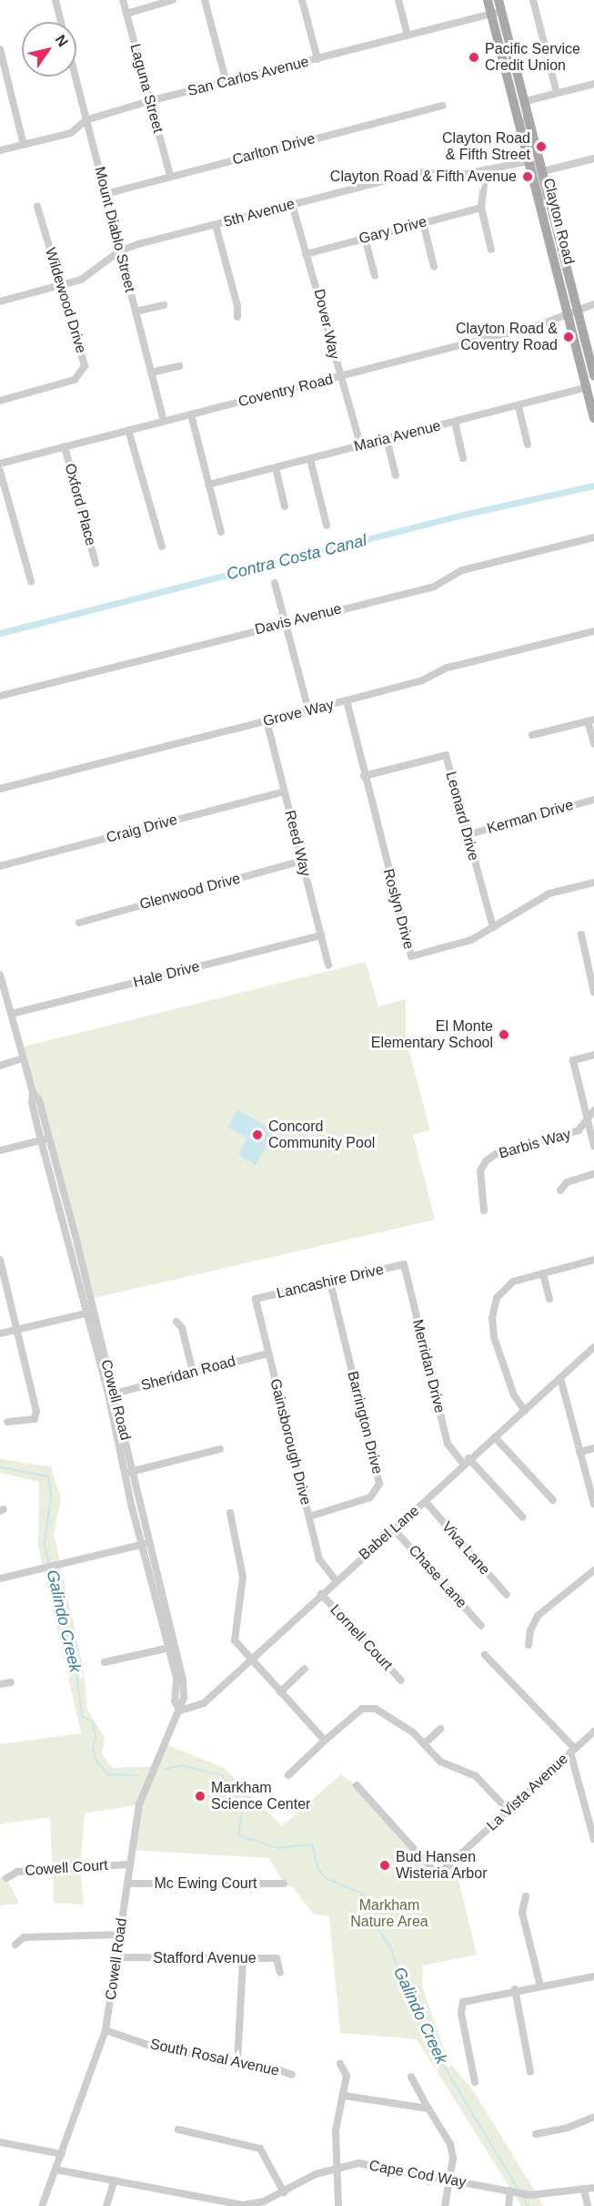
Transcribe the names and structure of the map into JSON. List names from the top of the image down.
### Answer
{
  "streets": {
    "main road": ["Clayton Road"],
    "street": [
      "San Carlos Avenue",
      "Laguna Street",
      "Carlton Drive",
      "5th Avenue",
      "Mount Diablo Street",
      "Gary Drive",
      "Wildewood Drive",
      "Dover Way",
      "Coventry Road",
      "Maria Avenue",
      "Oxford Place",
      "Davis Avenue",
      "Grove Way",
      "Leonard Drive",
      "Kerman Drive",
      "Craig Drive",
      "Reed Way",
      "Glenwood Drive",
      "Roslyn Drive",
      "Hale Drive",
      "Barbis Way",
      "Lancashire Drive",
      "Merridan Drive",
      "Sheridan Road",
      "Cowell Road",
      "Barrington Drive",
      "Gainsborough Drive",
      "Babel Lane",
      "Viva Lane",
      "Chase Lane",
      "Lornell Court",
      "La Vista Avenue",
      "Cowell Court",
      "Mc Ewing Court",
      "Stafford Avenue",
      "South Rosal Avenue",
      "Cape Cod Way"
    ]
  },
  "crossings": [
    ["San Carlos Avenue", "Laguna Street"],
    ["San Carlos Avenue", "Clayton Road"],
    ["San Carlos Avenue", "Mount Diablo Street"],
    ["Laguna Street", "Carlton Drive"],
    ["Carlton Drive", "Mount Diablo Street"],
    ["5th Avenue", "Clayton Road"],
    ["5th Avenue", "Mount Diablo Street"],
    ["5th Avenue", "Wildewood Drive"],
    ["5th Avenue", "Dover Way"],
    ["Clayton Road", "Coventry Road"],
    ["Clayton Road", "Maria Avenue"],
    ["Mount Diablo Street", "Coventry Road"],
    ["Gary Drive", "Dover Way"],
    ["Dover Way", "Coventry Road"],
    ["Dover Way", "Maria Avenue"],
    ["Coventry Road", "Oxford Place"],
    ["Grove Way", "Reed Way"],
    ["Grove Way", "Roslyn Drive"],
    ["Leonard Drive", "Kerman Drive"],
    ["Leonard Drive", "Roslyn Drive"],
    ["Craig Drive", "Reed Way"],
    ["Reed Way", "Glenwood Drive"],
    ["Reed Way", "Hale Drive"],
    ["Hale Drive", "Cowell Road"],
    ["Lancashire Drive", "Merridan Drive"],
    ["Lancashire Drive", "Barrington Drive"],
    ["Lancashire Drive", "Gainsborough Drive"],
    ["Merridan Drive", "Babel Lane"],
    ["Sheridan Road", "Cowell Road"],
    ["Sheridan Road", "Gainsborough Drive"],
    ["Cowell Road", "Babel Lane"],
    ["Cowell Road", "Cowell Court"],
    ["Cowell Road", "Mc Ewing Court"],
    ["Cowell Road", "Stafford Avenue"],
    ["Cowell Road", "South Rosal Avenue"],
    ["Cowell Road", "Cape Cod Way"],
    ["Barrington Drive", "Gainsborough Drive"],
    ["Gainsborough Drive", "Babel Lane"],
    ["Babel Lane", "Viva Lane"],
    ["Babel Lane", "Chase Lane"],
    ["Babel Lane", "Lornell Court"]
  ],
  "water": ["Contra Costa Canal", "Galindo Creek"],
  "parks": ["Markham Nature Area"],
  "places": [
    "Pacific Service Credit Union",
    "Clayton Road & Fifth Street",
    "Clayton Road & Fifth Avenue",
    "Clayton Road & Coventry Road",
    "El Monte Elementary School",
    "Concord Community Pool",
    "Markham Science Center",
    "Bud Hansen Wisteria Arbor"
  ],
  "north": "top right"
}
